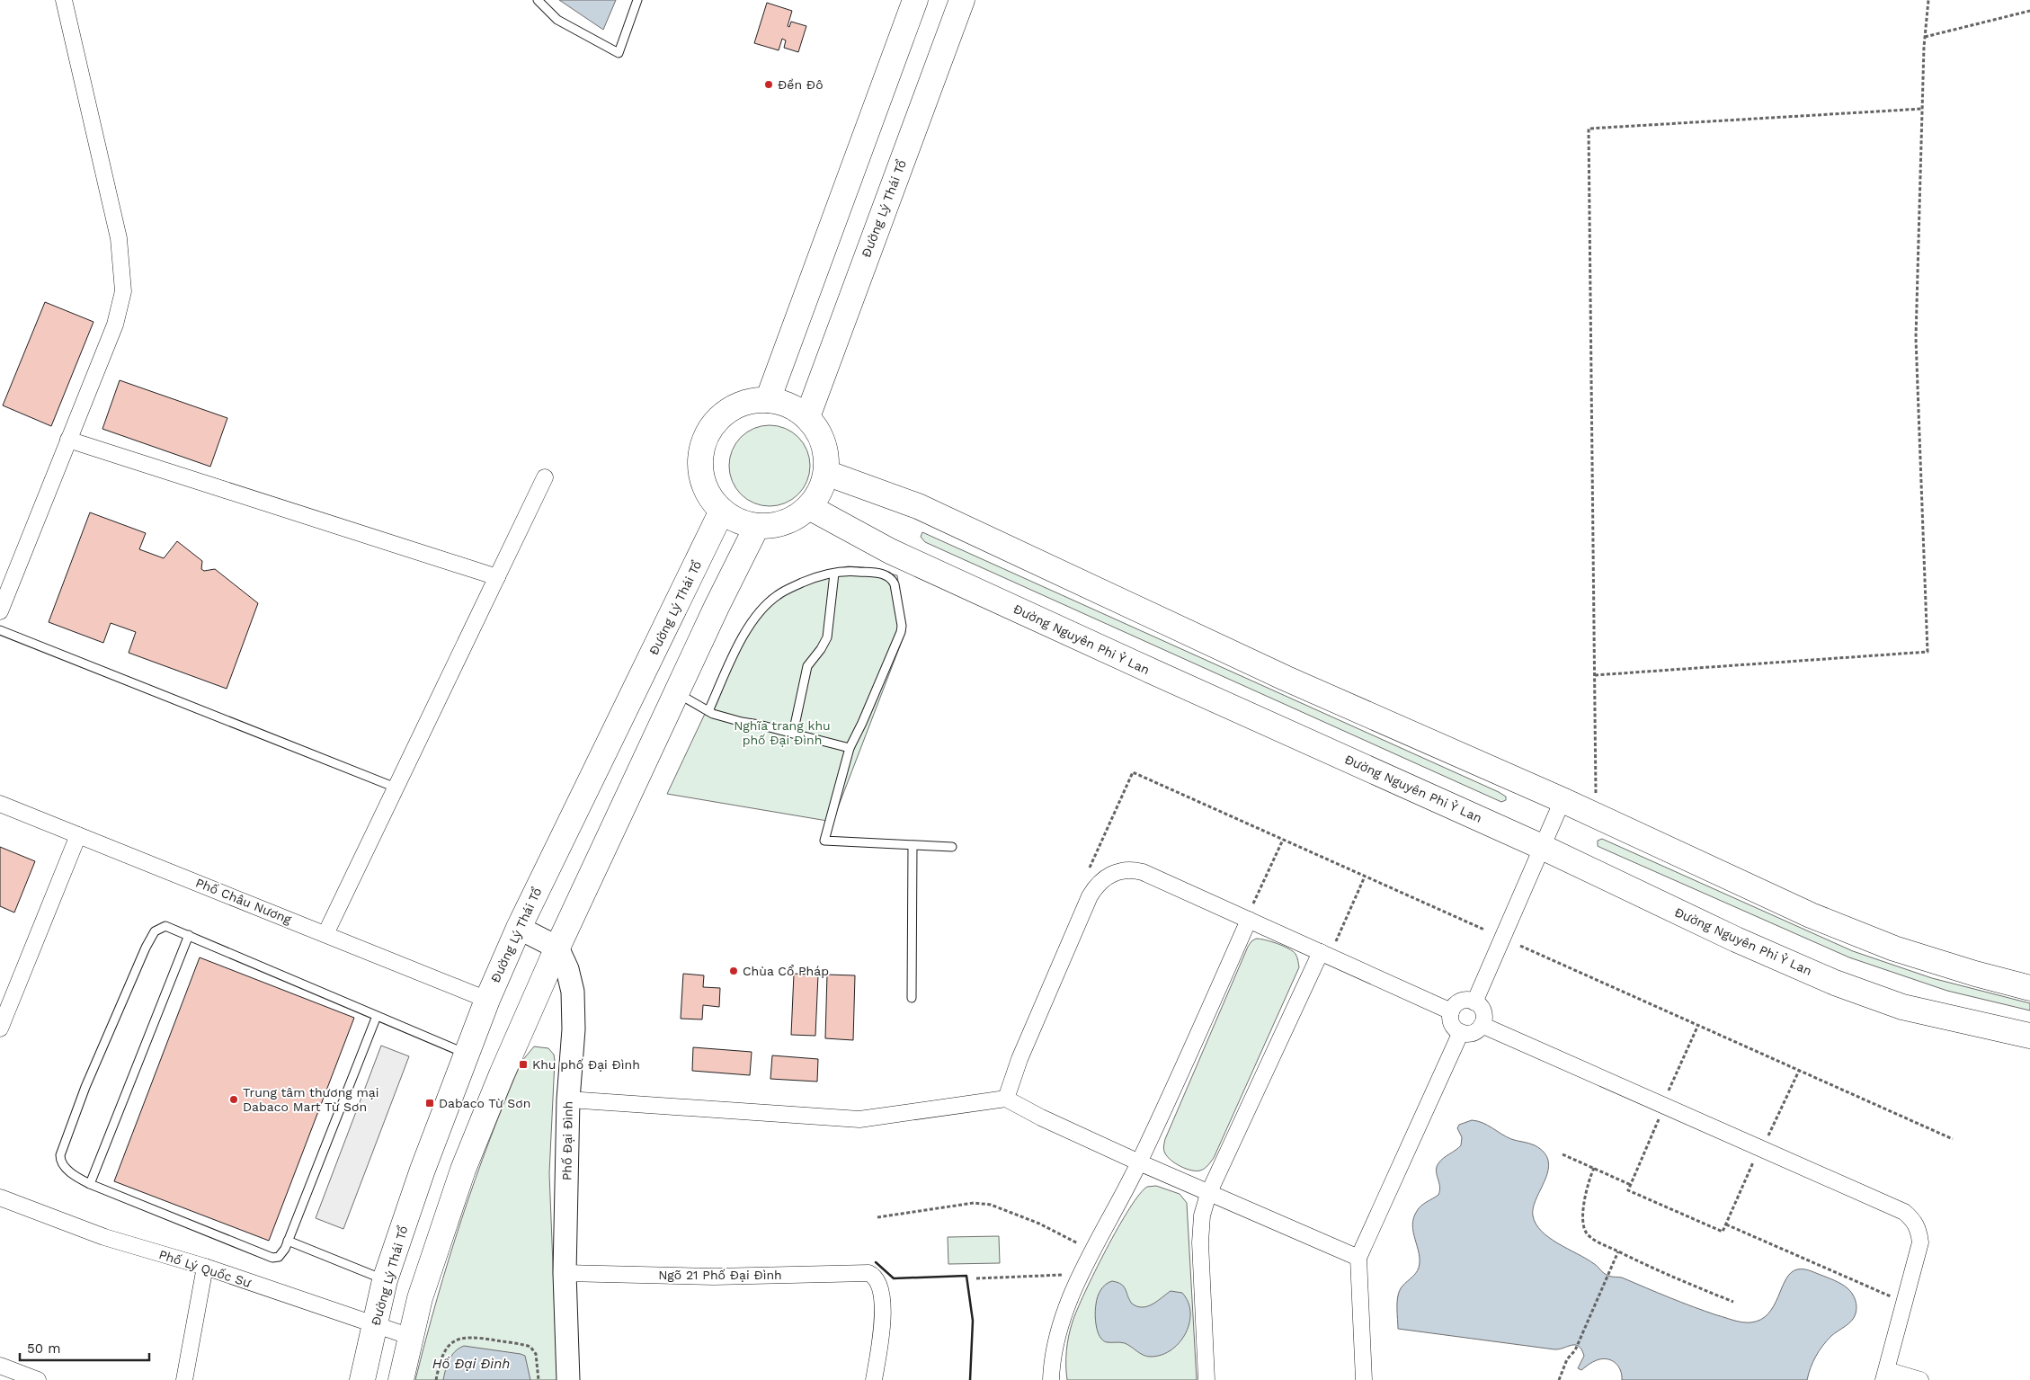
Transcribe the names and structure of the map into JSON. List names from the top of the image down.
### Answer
{
  "streets": {
    "main road": ["Đường Lý Thái Tổ", "Đường Nguyên Phi Ỷ Lan"],
    "street": [
      "Phố Châu Nương",
      "Phố Đại Đình",
      "Phố Lý Quốc Sư",
      "Ngõ 21 Phố Đại Đình"
    ]
  },
  "crossings": [
    ["Đường Lý Thái Tổ", "Đường Nguyên Phi Ỷ Lan"],
    ["Đường Lý Thái Tổ", "Phố Châu Nương"],
    ["Đường Lý Thái Tổ", "Phố Lý Quốc Sư"],
    ["Phố Đại Đình", "Ngõ 21 Phố Đại Đình"]
  ],
  "water": ["Hồ Đại Đình"],
  "parks": ["Nghĩa trang khu phố Đại Đình"],
  "places": {
    "other": ["Đền Đô", "Chùa Cổ Pháp", "Trung tâm thương mại Dabaco Mart Từ Sơn"],
    "transit": ["Khu phố Đại Đình", "Dabaco Từ Sơn"]
  },
  "scale_bar": "50 m"
}
